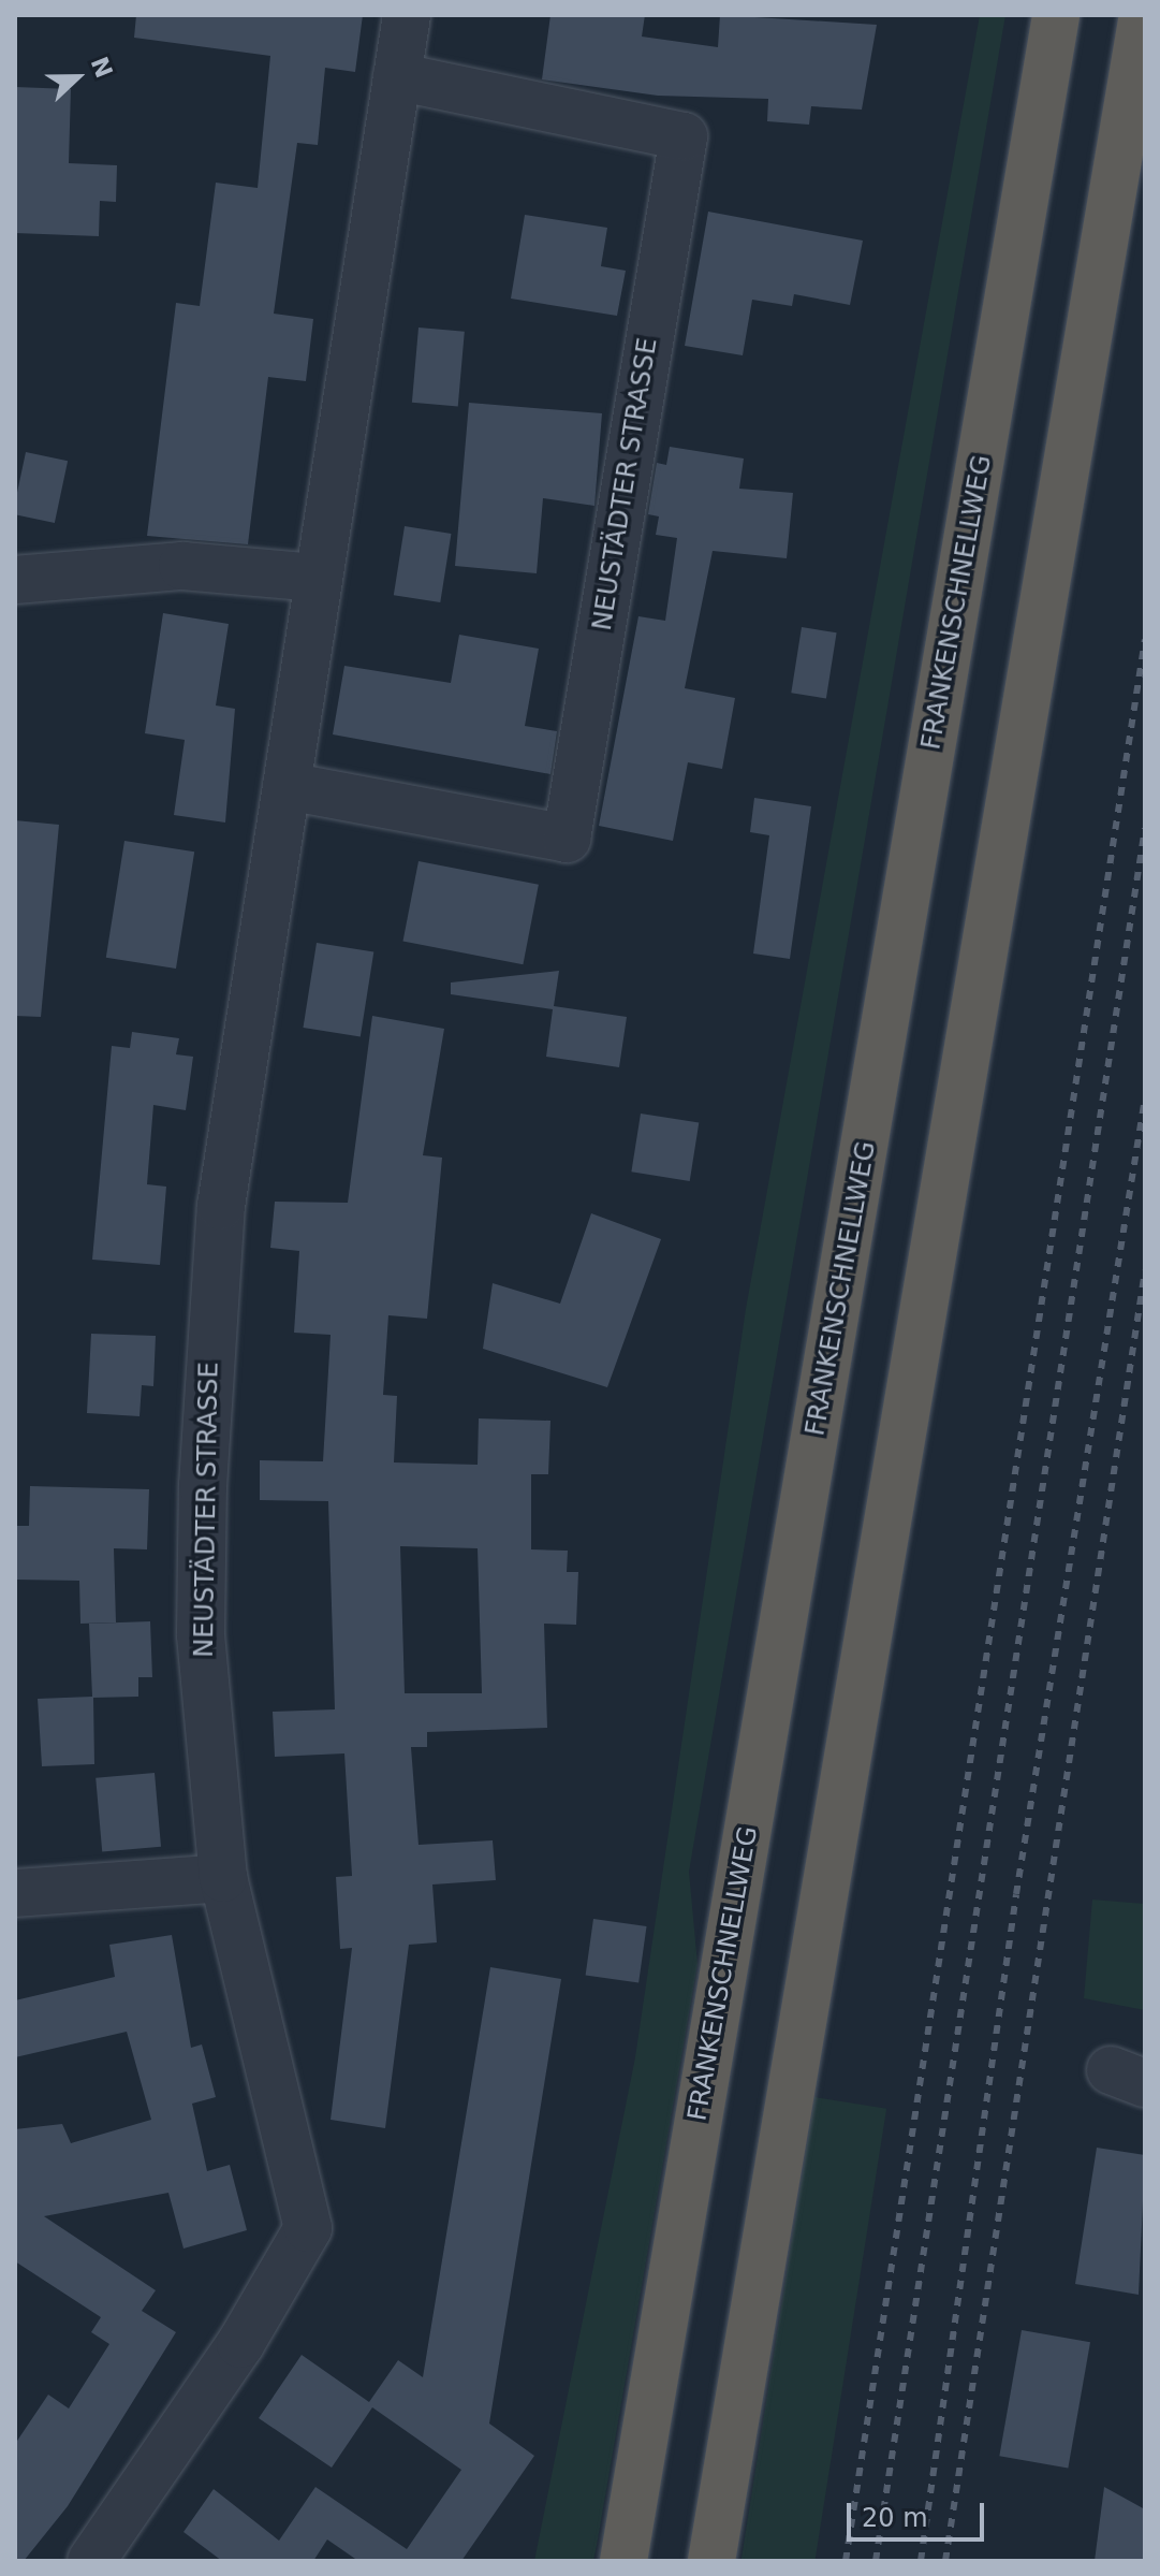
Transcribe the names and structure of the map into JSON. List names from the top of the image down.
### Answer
{
  "streets": {
    "highway": ["FRANKENSCHNELLWEG"],
    "street": ["NEUSTÄDTER STRASSE"]
  },
  "scale_bar": "20 m",
  "north": "right"
}
